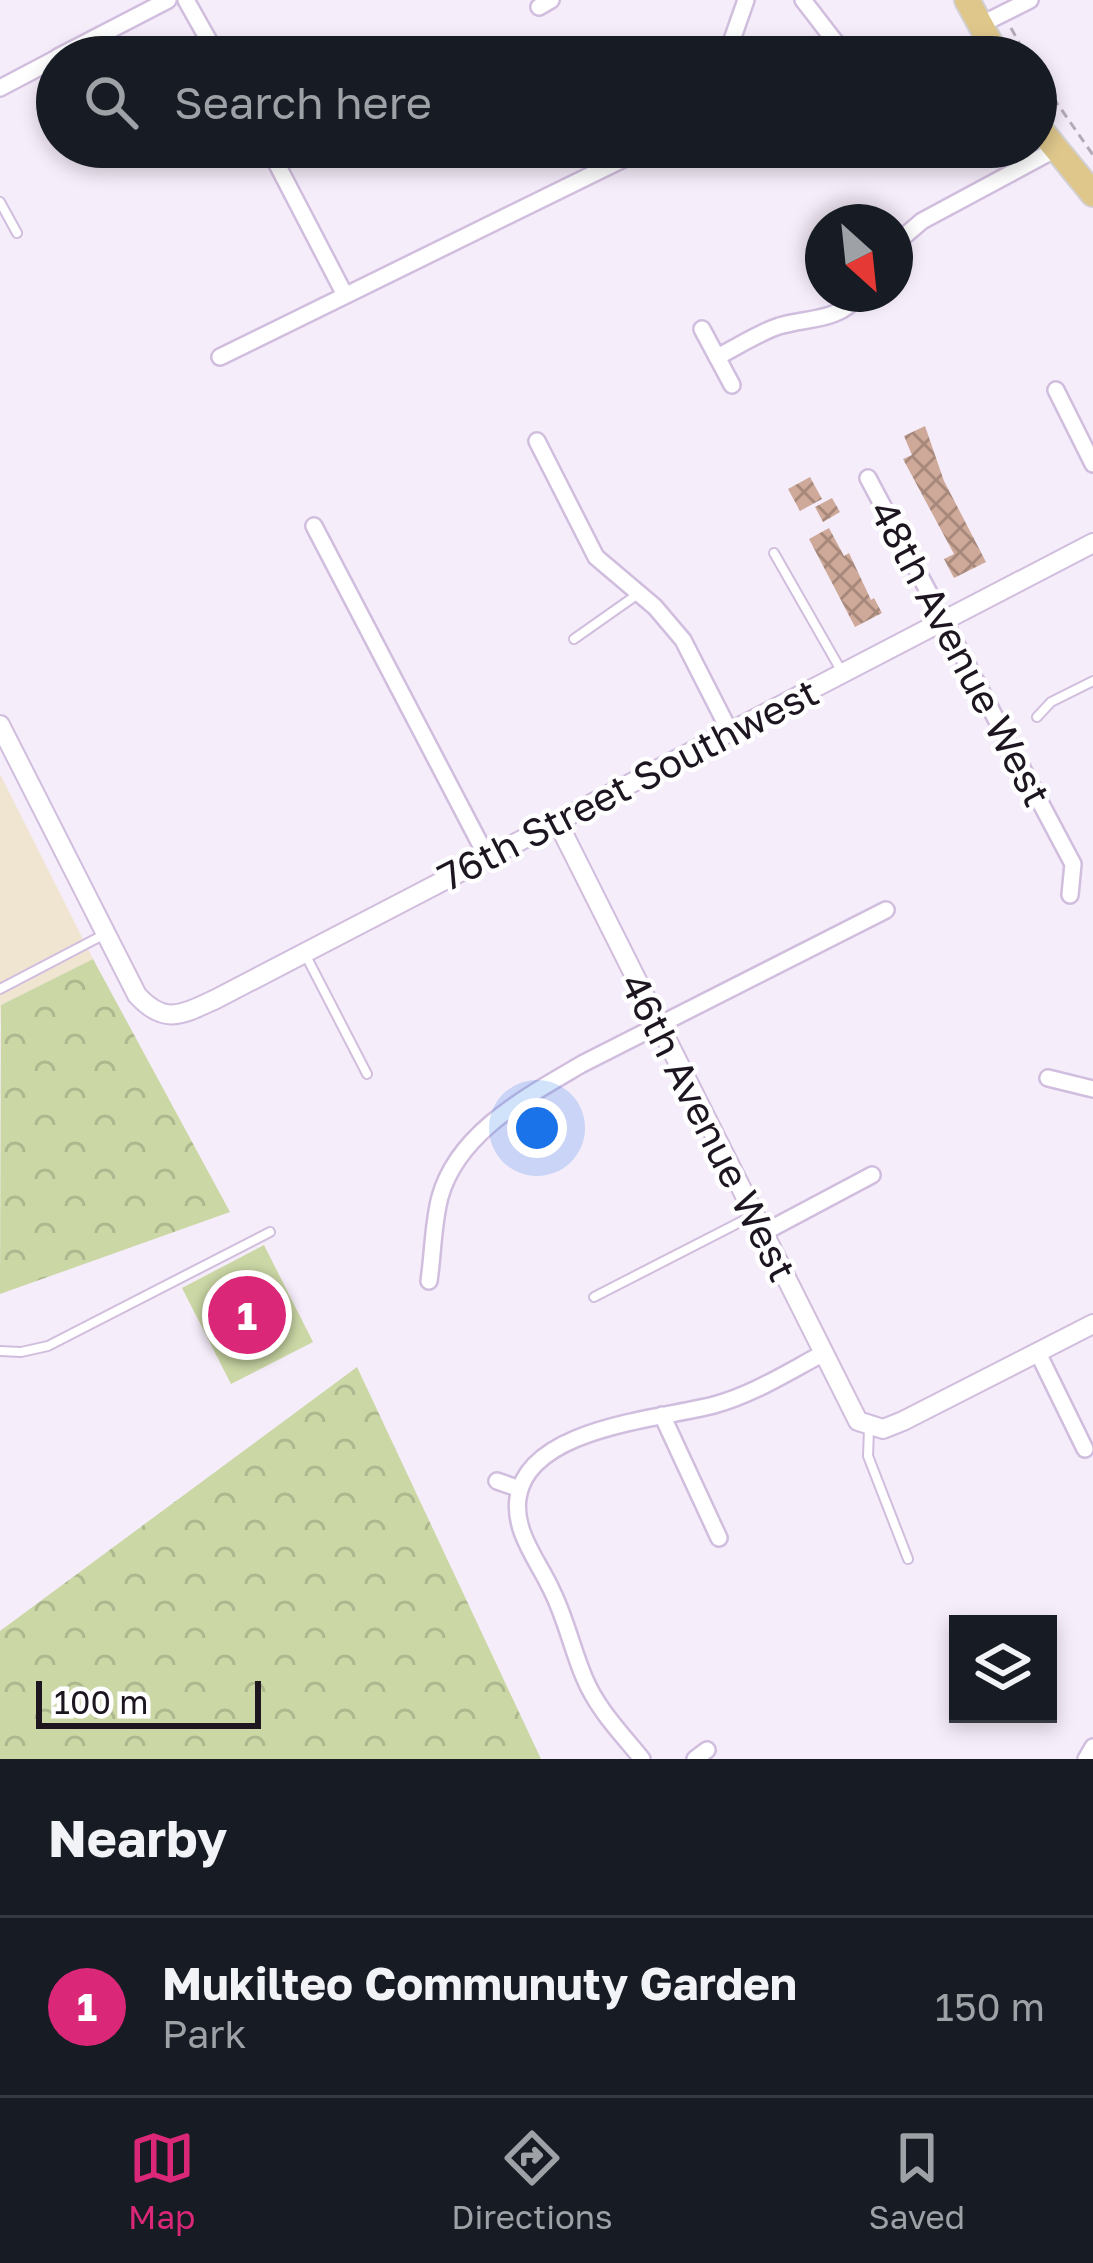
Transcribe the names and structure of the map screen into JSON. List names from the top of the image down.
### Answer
{
  "streets": {
    "street": ["48th Avenue West", "76th Street Southwest", "46th Avenue West"]
  },
  "crossings": [
    ["48th Avenue West", "76th Street Southwest"],
    ["76th Street Southwest", "46th Avenue West"]
  ],
  "scale_bar": "100 m",
  "north": "bottom right",
  "page": {
    "search": "Search here",
    "pins": "1",
    "scale": "100 m",
    "heading": "Nearby",
    "list": [
      {
        "mark": "1",
        "name": "Mukilteo Communuty Garden",
        "note": "Park",
        "value": "150 m"
      }
    ],
    "nav": ["Map", "Directions", "Saved"]
  }
}
